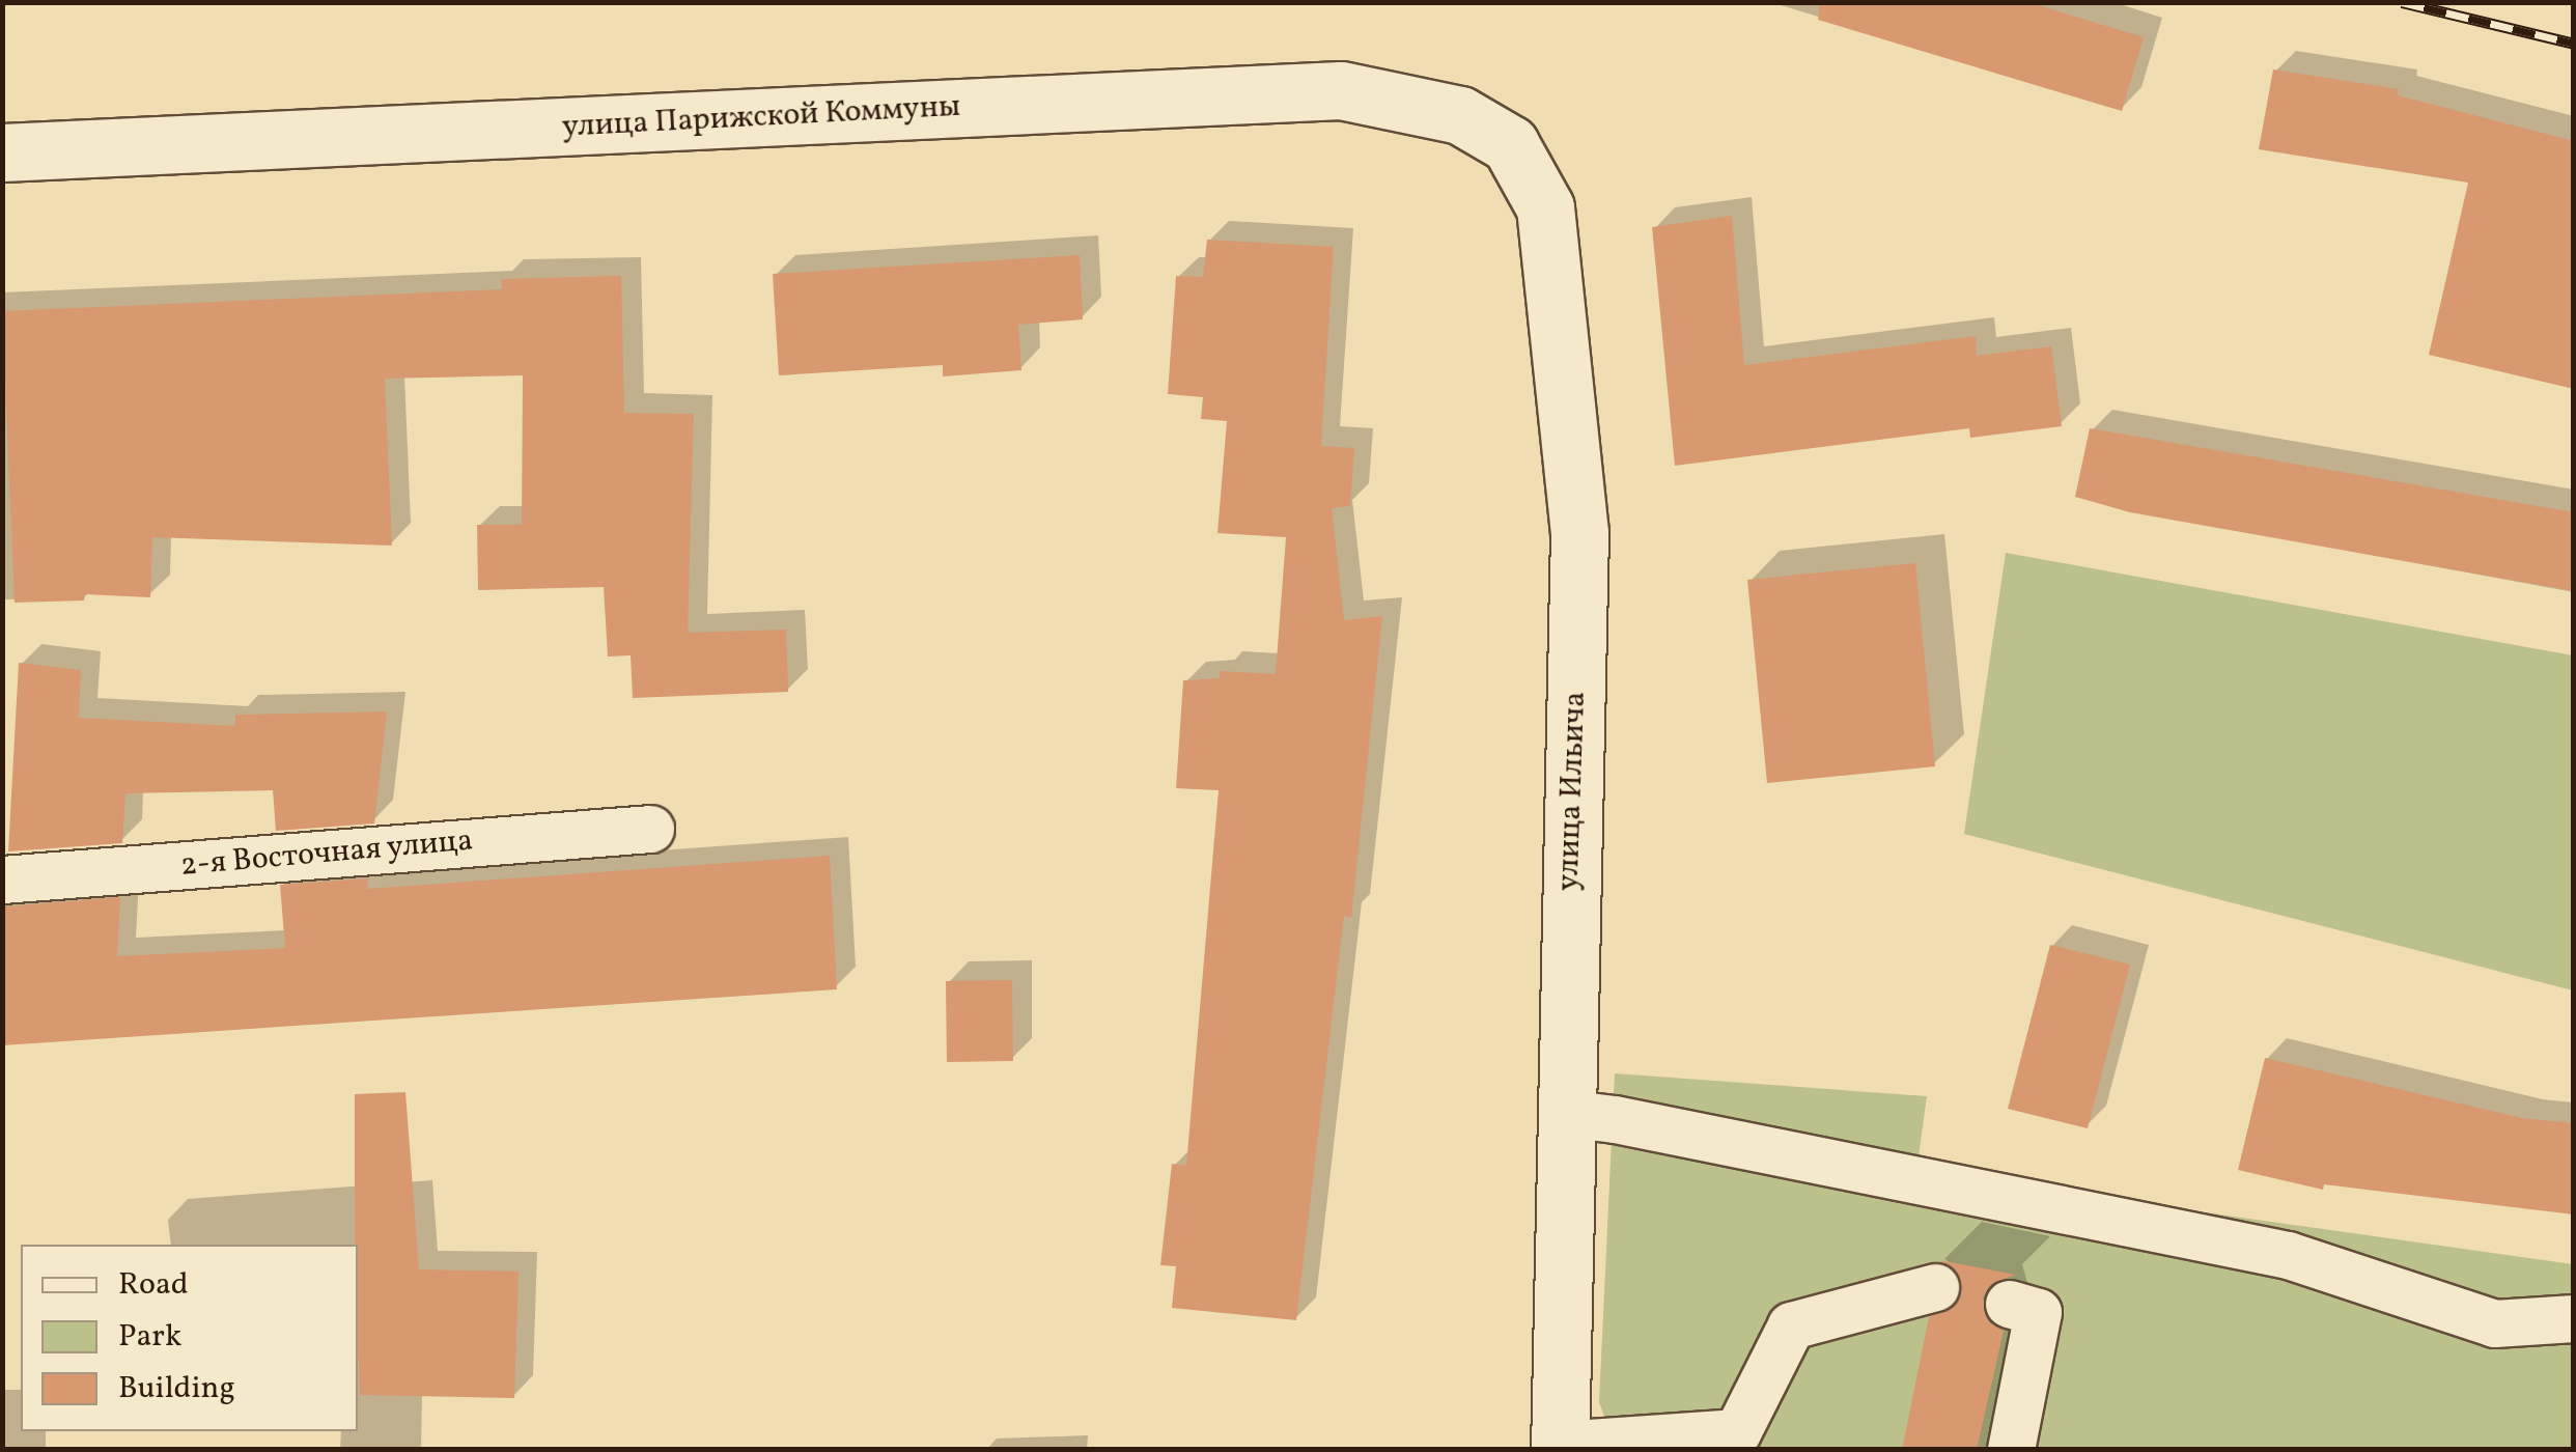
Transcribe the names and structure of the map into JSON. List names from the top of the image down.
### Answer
{
  "streets": {
    "street": ["улица Парижской Коммуны", "улица Ильича"],
    "lane": ["2-я Восточная улица"]
  },
  "crossings": [
    ["улица Парижской Коммуны", "улица Ильича"]
  ],
  "legend": ["Road", "Park", "Building"]
}
